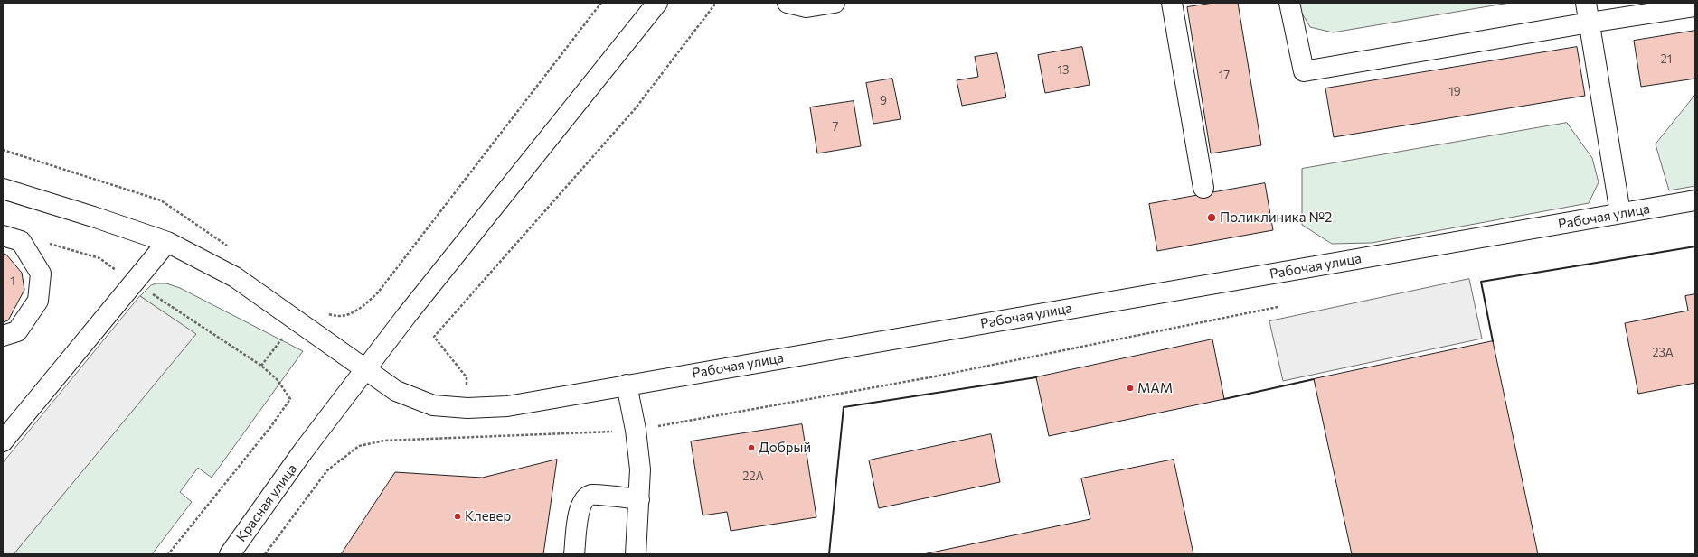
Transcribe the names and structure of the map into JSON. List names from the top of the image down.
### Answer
{
  "streets": {
    "street": ["Рабочая улица", "Красная улица"]
  },
  "crossings": [
    ["Рабочая улица", "Красная улица"]
  ],
  "places": [
    "Поликлиника №2",
    "МАМ",
    "Добрый",
    "Клевер"
  ],
  "house_numbers": [
    "21",
    "13",
    "17",
    "19",
    "9",
    "7",
    "1",
    "23А",
    "22А"
  ]
}
